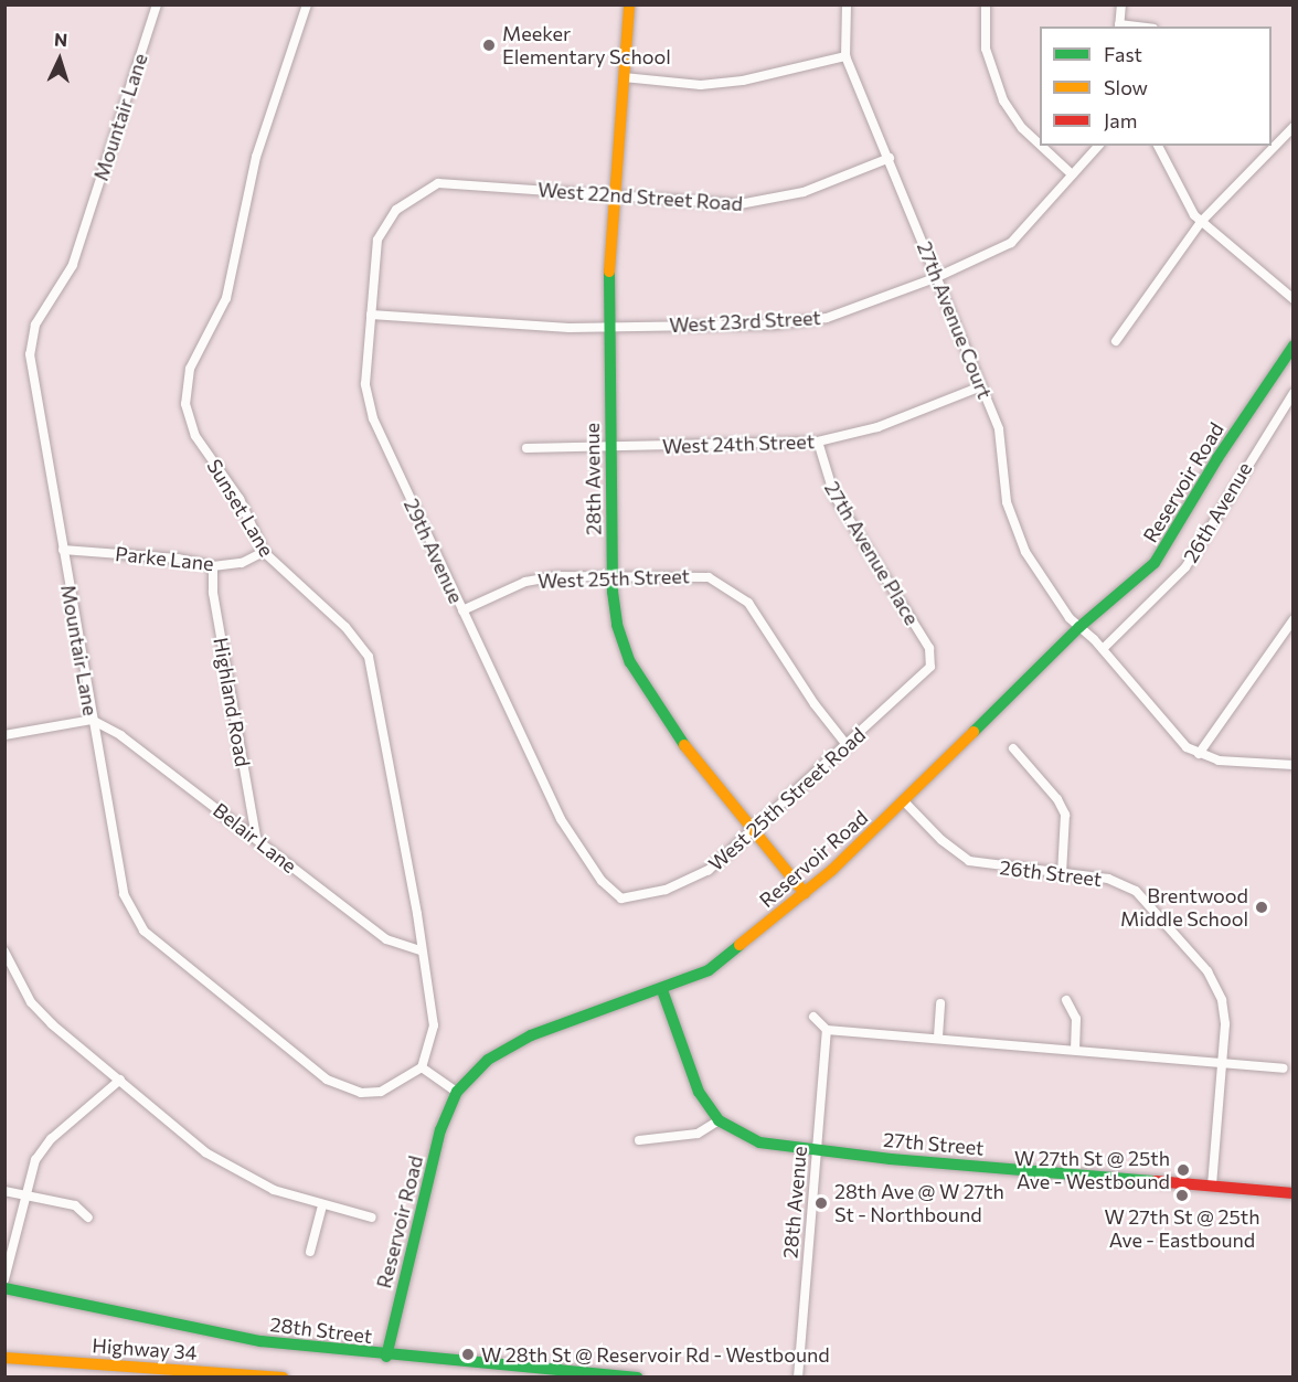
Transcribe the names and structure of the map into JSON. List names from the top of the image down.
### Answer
{
  "streets": {
    "main road": [
      "28th Avenue",
      "Reservoir Road",
      "27th Street",
      "28th Street",
      "Highway 34"
    ],
    "street": [
      "Mountair Lane",
      "West 22nd Street Road",
      "27th Avenue Court",
      "West 23rd Street",
      "West 24th Street",
      "Sunset Lane",
      "26th Avenue",
      "29th Avenue",
      "27th Avenue Place",
      "Parke Lane",
      "West 25th Street",
      "Highland Road",
      "West 25th Street Road",
      "Belair Lane",
      "26th Street"
    ]
  },
  "crossings": [
    ["Mountair Lane", "Sunset Lane"],
    ["Mountair Lane", "Parke Lane"],
    ["Mountair Lane", "Belair Lane"],
    ["West 22nd Street Road", "27th Avenue Court"],
    ["West 22nd Street Road", "28th Avenue"],
    ["West 22nd Street Road", "29th Avenue"],
    ["27th Avenue Court", "West 23rd Street"],
    ["27th Avenue Court", "West 24th Street"],
    ["27th Avenue Court", "Reservoir Road"],
    ["27th Avenue Court", "26th Avenue"],
    ["West 23rd Street", "28th Avenue"],
    ["West 23rd Street", "29th Avenue"],
    ["West 24th Street", "28th Avenue"],
    ["West 24th Street", "27th Avenue Place"],
    ["28th Avenue", "Reservoir Road"],
    ["28th Avenue", "West 25th Street"],
    ["28th Avenue", "West 25th Street Road"],
    ["28th Avenue", "27th Street"],
    ["Reservoir Road", "26th Street"],
    ["Reservoir Road", "27th Street"],
    ["Reservoir Road", "28th Street"],
    ["Sunset Lane", "Parke Lane"],
    ["Sunset Lane", "Belair Lane"],
    ["29th Avenue", "West 25th Street"],
    ["29th Avenue", "West 25th Street Road"],
    ["27th Avenue Place", "West 25th Street Road"],
    ["Parke Lane", "Highland Road"],
    ["West 25th Street", "West 25th Street Road"],
    ["Highland Road", "Belair Lane"],
    ["26th Street", "27th Street"]
  ],
  "places": [
    "Meeker Elementary School",
    "Brentwood Middle School",
    "W 27th St @ 25th Ave - Westbound",
    "W 27th St @ 25th Ave - Eastbound",
    "28th Ave @ W 27th St - Northbound",
    "W 28th St @ Reservoir Rd - Westbound"
  ],
  "legend": ["Fast", "Slow", "Jam"],
  "north": "top"
}
